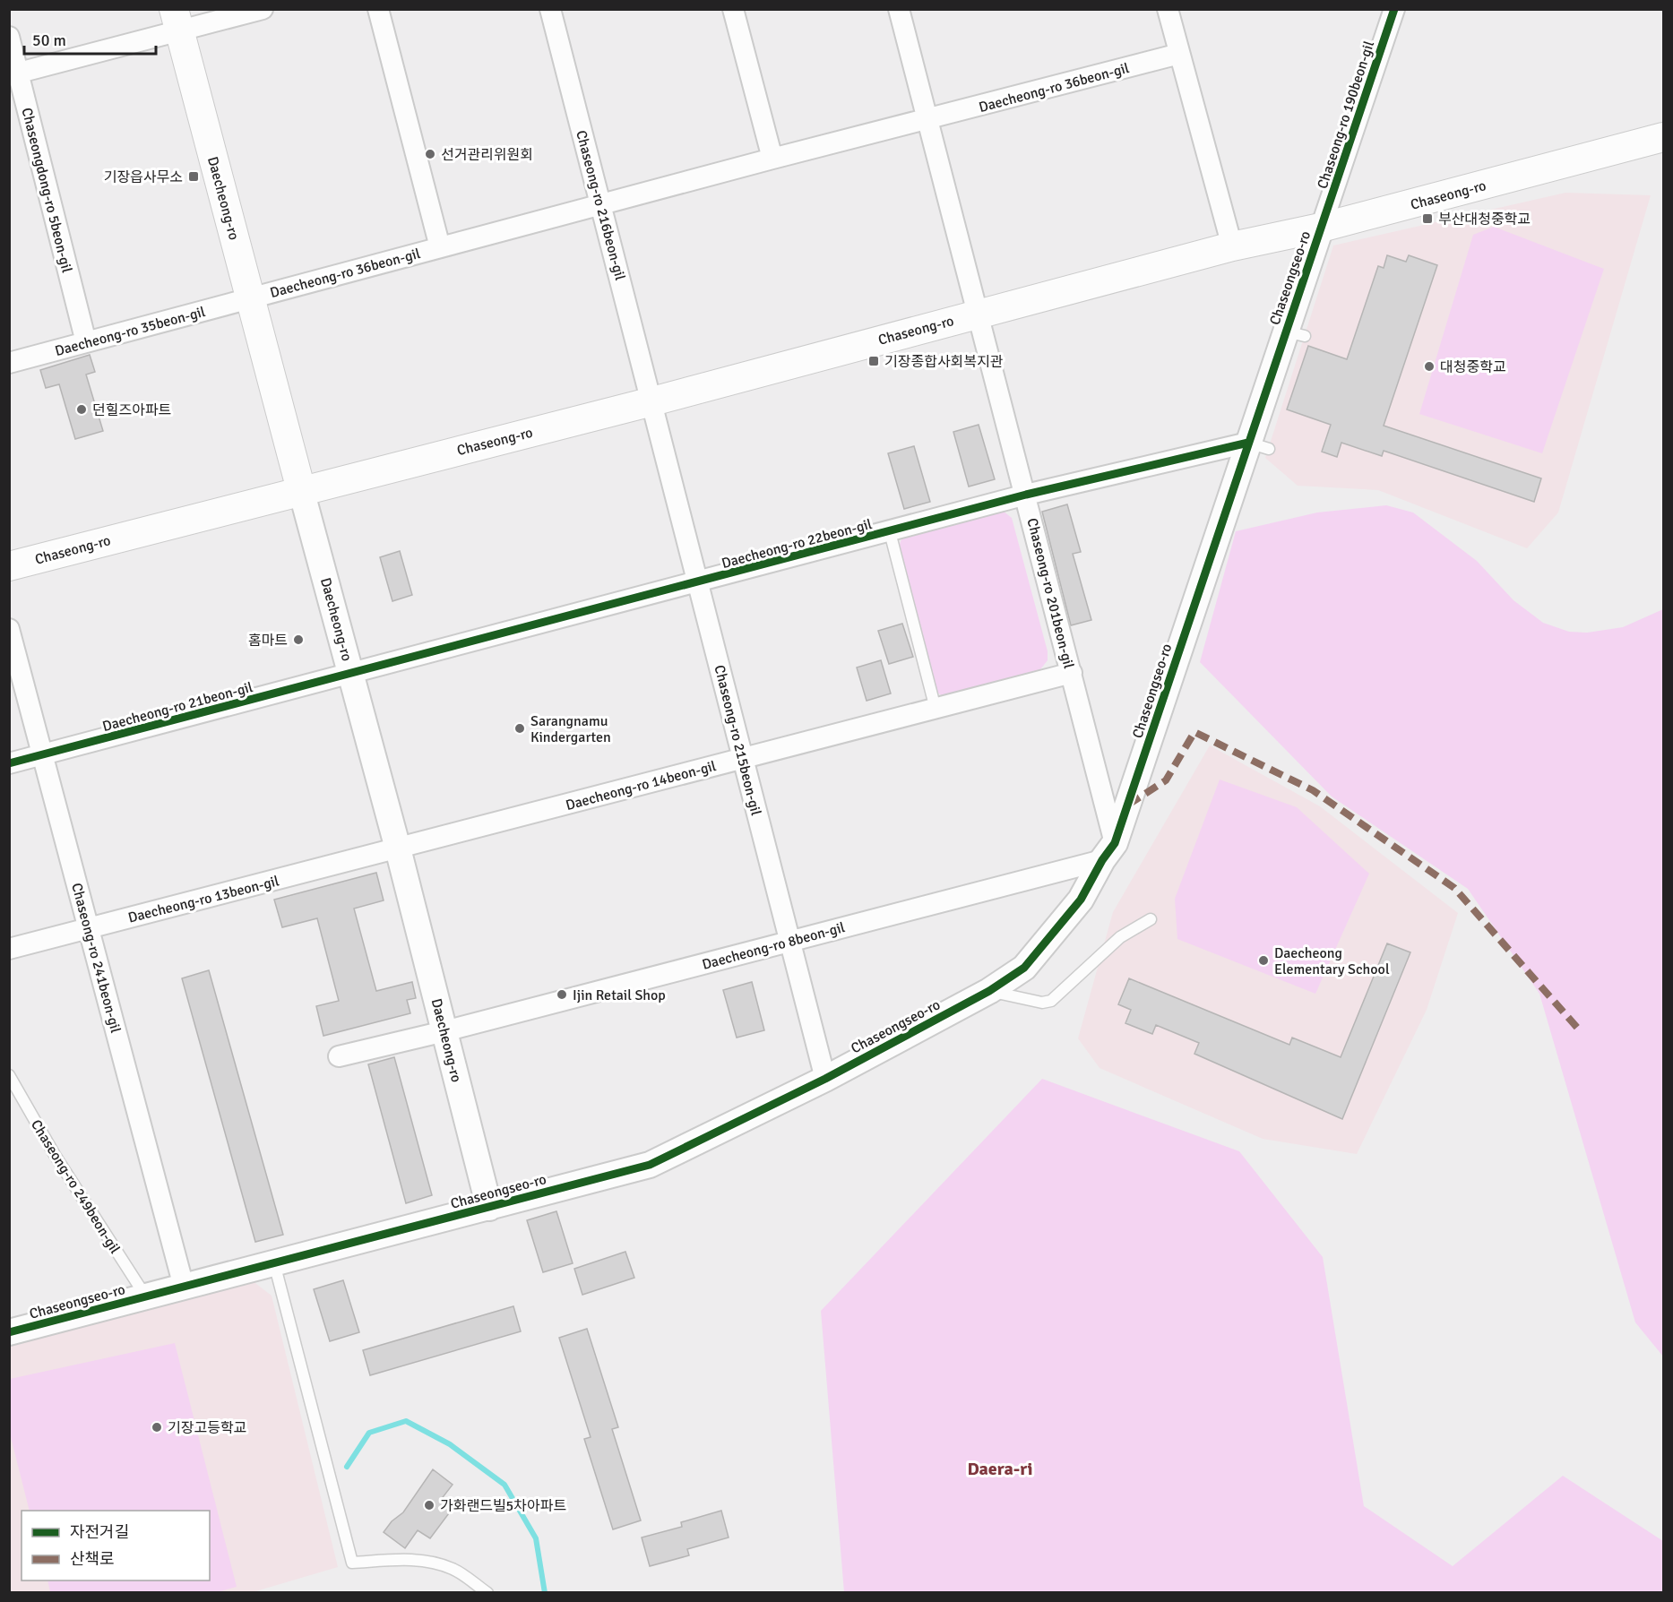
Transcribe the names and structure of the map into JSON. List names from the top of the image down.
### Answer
{
  "streets": {
    "main road": ["Chaseong-ro", "Daecheong-ro"],
    "street": [
      "Daecheong-ro 36beon-gil",
      "Chaseong-ro 190beon-gil",
      "Chaseongdong-ro 5beon-gil",
      "Chaseong-ro 216beon-gil",
      "Chaseongseo-ro",
      "Daecheong-ro 35beon-gil",
      "Daecheong-ro 22beon-gil",
      "Chaseong-ro 201beon-gil",
      "Daecheong-ro 21beon-gil",
      "Chaseong-ro 215beon-gil",
      "Daecheong-ro 14beon-gil",
      "Daecheong-ro 13beon-gil",
      "Daecheong-ro 8beon-gil",
      "Chaseong-ro 241beon-gil"
    ],
    "lane": ["Chaseong-ro 249beon-gil"]
  },
  "crossings": [
    ["Daecheong-ro 36beon-gil", "Daecheong-ro"],
    ["Daecheong-ro 36beon-gil", "Chaseong-ro 216beon-gil"],
    ["Daecheong-ro 36beon-gil", "Daecheong-ro 35beon-gil"],
    ["Chaseong-ro 190beon-gil", "Chaseong-ro"],
    ["Chaseong-ro 190beon-gil", "Chaseongseo-ro"],
    ["Chaseongdong-ro 5beon-gil", "Daecheong-ro 35beon-gil"],
    ["Chaseong-ro", "Daecheong-ro"],
    ["Chaseong-ro", "Chaseong-ro 216beon-gil"],
    ["Chaseong-ro", "Chaseongseo-ro"],
    ["Chaseong-ro", "Chaseong-ro 201beon-gil"],
    ["Chaseong-ro", "Chaseong-ro 215beon-gil"],
    ["Daecheong-ro", "Chaseongseo-ro"],
    ["Daecheong-ro", "Daecheong-ro 35beon-gil"],
    ["Daecheong-ro", "Daecheong-ro 22beon-gil"],
    ["Daecheong-ro", "Daecheong-ro 21beon-gil"],
    ["Daecheong-ro", "Daecheong-ro 14beon-gil"],
    ["Daecheong-ro", "Daecheong-ro 13beon-gil"],
    ["Daecheong-ro", "Daecheong-ro 8beon-gil"],
    ["Chaseong-ro 216beon-gil", "Chaseong-ro 215beon-gil"],
    ["Chaseongseo-ro", "Daecheong-ro 22beon-gil"],
    ["Chaseongseo-ro", "Chaseong-ro 201beon-gil"],
    ["Chaseongseo-ro", "Chaseong-ro 215beon-gil"],
    ["Chaseongseo-ro", "Daecheong-ro 8beon-gil"],
    ["Chaseongseo-ro", "Chaseong-ro 241beon-gil"],
    ["Chaseongseo-ro", "Chaseong-ro 249beon-gil"],
    ["Daecheong-ro 22beon-gil", "Chaseong-ro 201beon-gil"],
    ["Daecheong-ro 22beon-gil", "Daecheong-ro 21beon-gil"],
    ["Daecheong-ro 22beon-gil", "Chaseong-ro 215beon-gil"],
    ["Chaseong-ro 201beon-gil", "Daecheong-ro 14beon-gil"],
    ["Chaseong-ro 201beon-gil", "Daecheong-ro 8beon-gil"],
    ["Daecheong-ro 21beon-gil", "Chaseong-ro 241beon-gil"],
    ["Chaseong-ro 215beon-gil", "Daecheong-ro 14beon-gil"],
    ["Chaseong-ro 215beon-gil", "Daecheong-ro 8beon-gil"],
    ["Daecheong-ro 14beon-gil", "Daecheong-ro 13beon-gil"],
    ["Daecheong-ro 13beon-gil", "Chaseong-ro 241beon-gil"]
  ],
  "districts": ["Daera-ri"],
  "places": {
    "other": [
      "선거관리위원회",
      "대청중학교",
      "던힐즈아파트",
      "홈마트",
      "Sarangnamu Kindergarten",
      "Daecheong Elementary School",
      "Ijin Retail Shop",
      "기장고등학교",
      "가화랜드빌5차아파트"
    ],
    "transit": ["기장읍사무소", "부산대청중학교", "기장종합사회복지관"]
  },
  "legend": ["자전거길", "산책로"],
  "scale_bar": "50 m"
}
